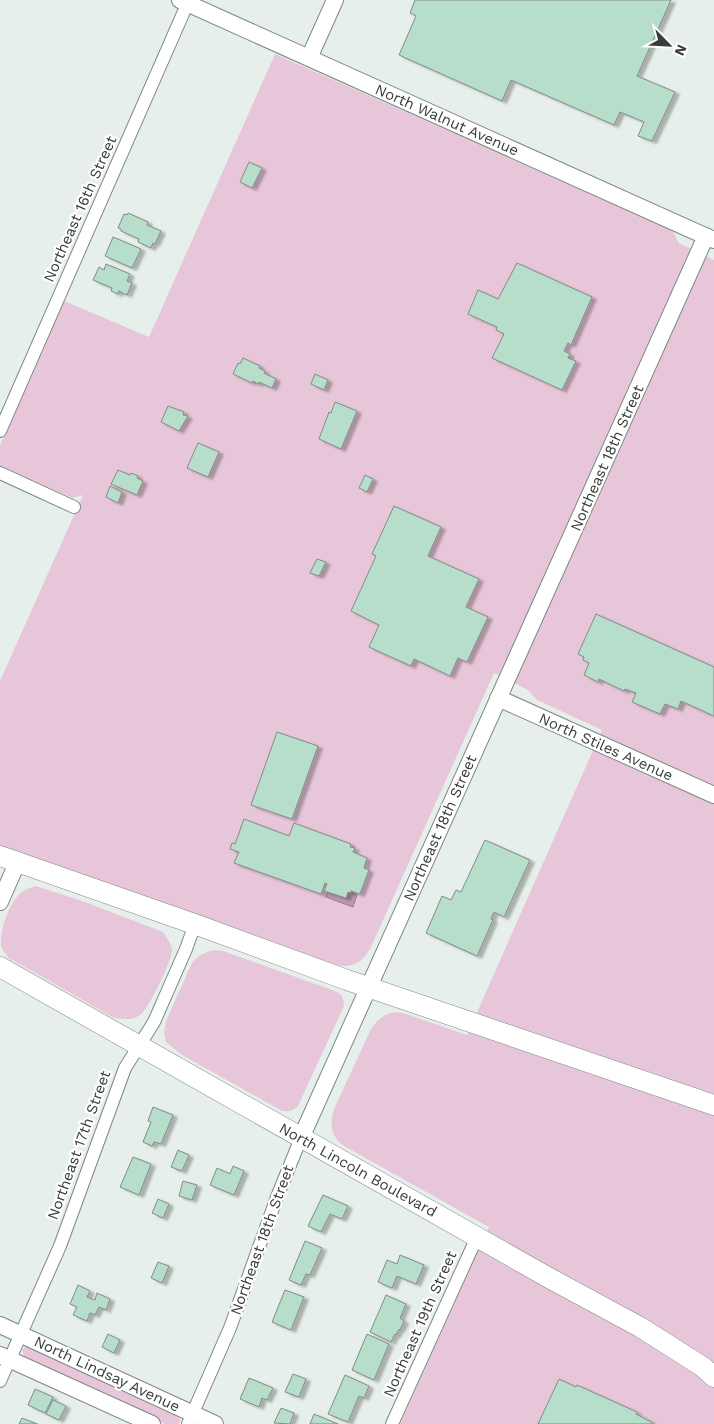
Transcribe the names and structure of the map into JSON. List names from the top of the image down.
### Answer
{
  "streets": {
    "main road": ["North Lincoln Boulevard"],
    "street": [
      "North Walnut Avenue",
      "Northeast 16th Street",
      "Northeast 18th Street",
      "North Stiles Avenue",
      "Northeast 17th Street",
      "Northeast 19th Street",
      "North Lindsay Avenue"
    ]
  },
  "crossings": [
    ["North Walnut Avenue", "Northeast 16th Street"],
    ["North Walnut Avenue", "Northeast 18th Street"],
    ["Northeast 18th Street", "North Stiles Avenue"],
    ["Northeast 18th Street", "North Lincoln Boulevard"],
    ["Northeast 18th Street", "North Lindsay Avenue"],
    ["Northeast 17th Street", "North Lincoln Boulevard"],
    ["Northeast 17th Street", "North Lindsay Avenue"],
    ["North Lincoln Boulevard", "Northeast 19th Street"]
  ],
  "north": "bottom right"
}
